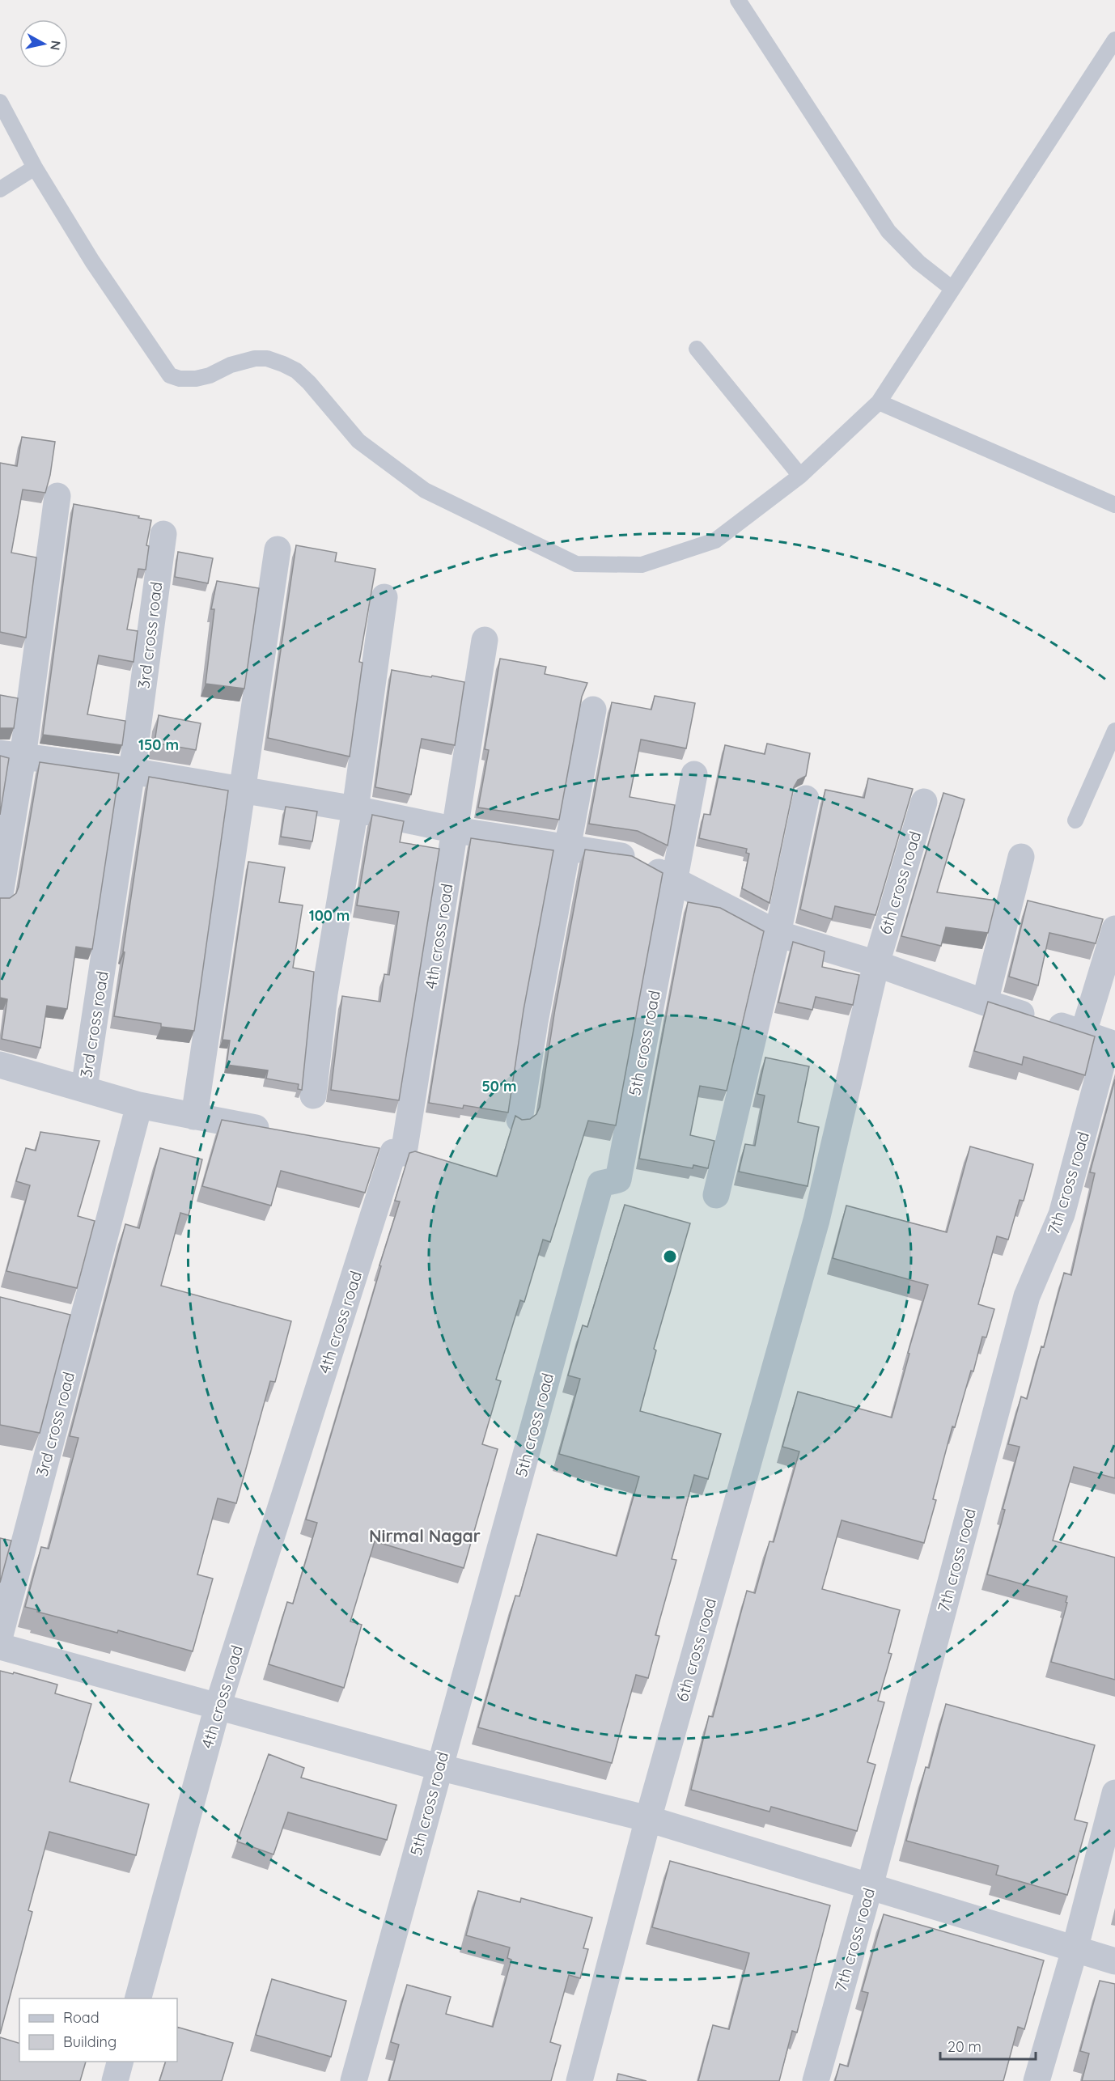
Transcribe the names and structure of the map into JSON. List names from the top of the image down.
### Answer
{
  "streets": {
    "street": [
      "3rd cross road",
      "6th cross road",
      "4th cross road",
      "5th cross road",
      "7th cross road"
    ]
  },
  "districts": ["Nirmal Nagar"],
  "legend": ["Road", "Building"],
  "scale_bar": "20 m",
  "north": "right",
  "rings": ["150 m", "100 m", "50 m"]
}
